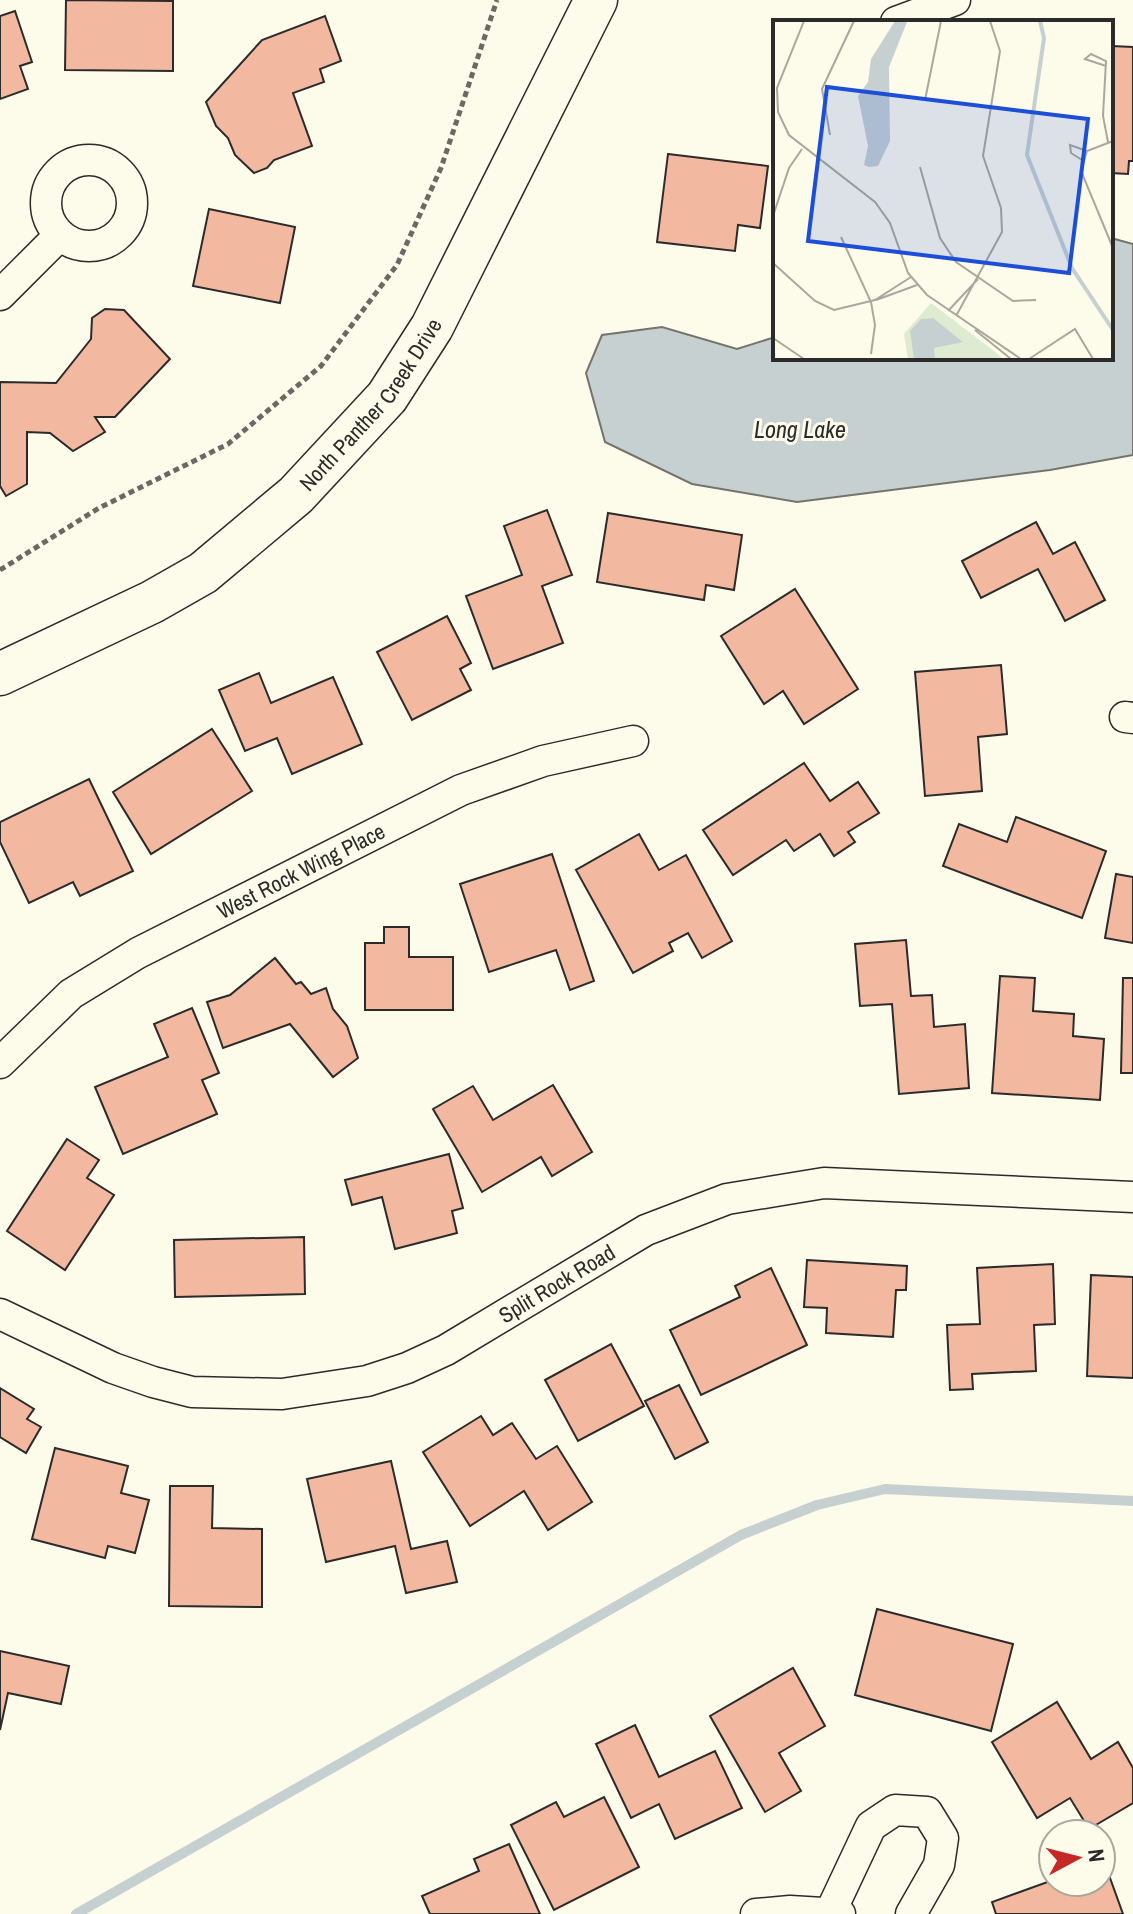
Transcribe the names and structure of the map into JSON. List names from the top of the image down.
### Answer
{
  "streets": {
    "street": ["North Panther Creek Drive", "West Rock Wing Place", "Split Rock Road"]
  },
  "water": ["Long Lake"],
  "north": "right"
}
